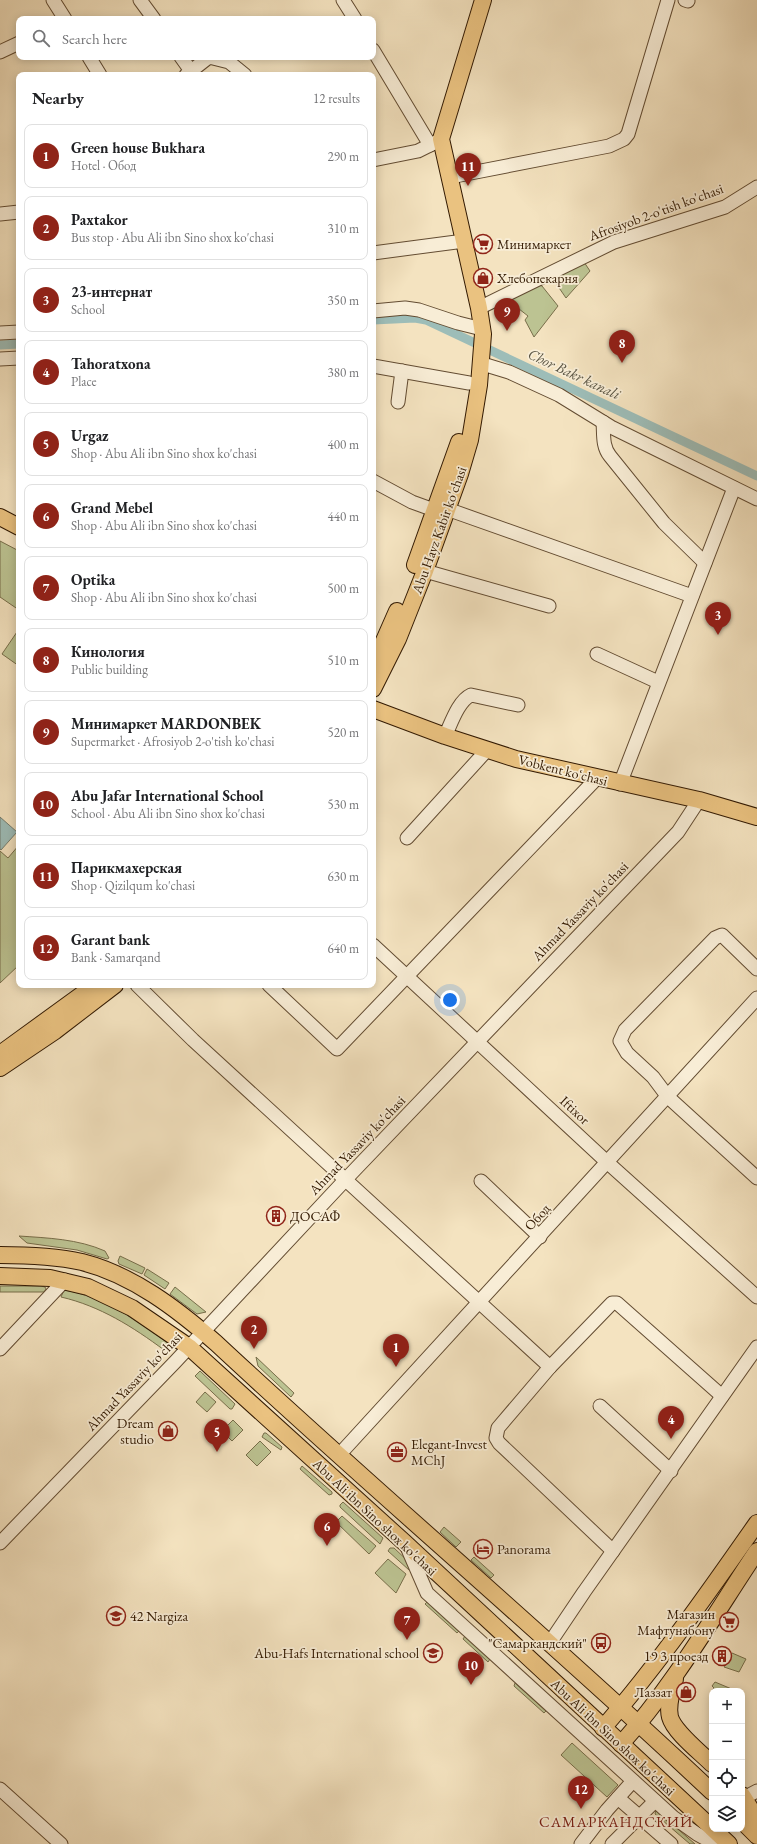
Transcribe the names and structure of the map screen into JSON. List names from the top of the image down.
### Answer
{
  "streets": {
    "main road": ["Abu Hayz Kabir ko'chasi", "Vobkent koʻchasi", "Abu Ali ibn Sino shox ko'chasi"],
    "street": [
      "Afrosiyob 2-o'tish ko'chasi",
      "Ahmad Yassaviy ko'chasi",
      "Iftixor",
      "Обод"
    ]
  },
  "crossings": [
    ["Vobkent koʻchasi", "Ahmad Yassaviy ko'chasi"],
    ["Ahmad Yassaviy ko'chasi", "Iftixor"],
    ["Ahmad Yassaviy ko'chasi", "Abu Ali ibn Sino shox ko'chasi"],
    ["Iftixor", "Обод"],
    ["Обод", "Abu Ali ibn Sino shox ko'chasi"]
  ],
  "districts": ["САМАРКАНДСКИЙ"],
  "water": ["Chor Bakr kanali"],
  "places": {
    "supermarket": ["Минимаркет", "Магазин Мафтунабону"],
    "shop": ["Хлебопекарня", "Dream studio", "Лаззат"],
    "building": ["ДОСАФ", "19 3 проезд"],
    "office": ["Elegant-Invest MChJ"],
    "hotel": ["Panorama"],
    "school or university": ["42 Nargiza", "Abu-Hafs International school"],
    "bus stop": ["\"Самаркандский\""]
  },
  "page": {
    "search": "Search here",
    "heading": ["Nearby", "12 results"],
    "list": [
      {
        "mark": "1",
        "name": "Green house Bukhara",
        "note": "Hotel · Обод",
        "value": "290 m"
      },
      {
        "mark": "2",
        "name": "Paxtakor",
        "note": "Bus stop · Abu Ali ibn Sino shox ko'chasi",
        "value": "310 m"
      },
      {
        "mark": "3",
        "name": "23-интернат",
        "note": "School",
        "value": "350 m"
      },
      {
        "mark": "4",
        "name": "Tahoratxona",
        "note": "Place",
        "value": "380 m"
      },
      {
        "mark": "5",
        "name": "Urgaz",
        "note": "Shop · Abu Ali ibn Sino shox ko'chasi",
        "value": "400 m"
      },
      {
        "mark": "6",
        "name": "Grand Mebel",
        "note": "Shop · Abu Ali ibn Sino shox ko'chasi",
        "value": "440 m"
      },
      {
        "mark": "7",
        "name": "Optika",
        "note": "Shop · Abu Ali ibn Sino shox ko'chasi",
        "value": "500 m"
      },
      {
        "mark": "8",
        "name": "Кинология",
        "note": "Public building",
        "value": "510 m"
      },
      {
        "mark": "9",
        "name": "Минимаркет MARDONBEK",
        "note": "Supermarket · Afrosiyob 2-o'tish ko'chasi",
        "value": "520 m"
      },
      {
        "mark": "10",
        "name": "Abu Jafar International School",
        "note": "School · Abu Ali ibn Sino shox ko'chasi",
        "value": "530 m"
      },
      {
        "mark": "11",
        "name": "Парикмахерская",
        "note": "Shop · Qizilqum ko'chasi",
        "value": "630 m"
      },
      {
        "mark": "12",
        "name": "Garant bank",
        "note": "Bank · Samarqand",
        "value": "640 m"
      }
    ],
    "pins": [
      "11",
      "9",
      "8",
      "3",
      "2",
      "1",
      "4",
      "5",
      "6",
      "7",
      "10",
      "12"
    ],
    "map_buttons": ["+", "−"]
  }
}
